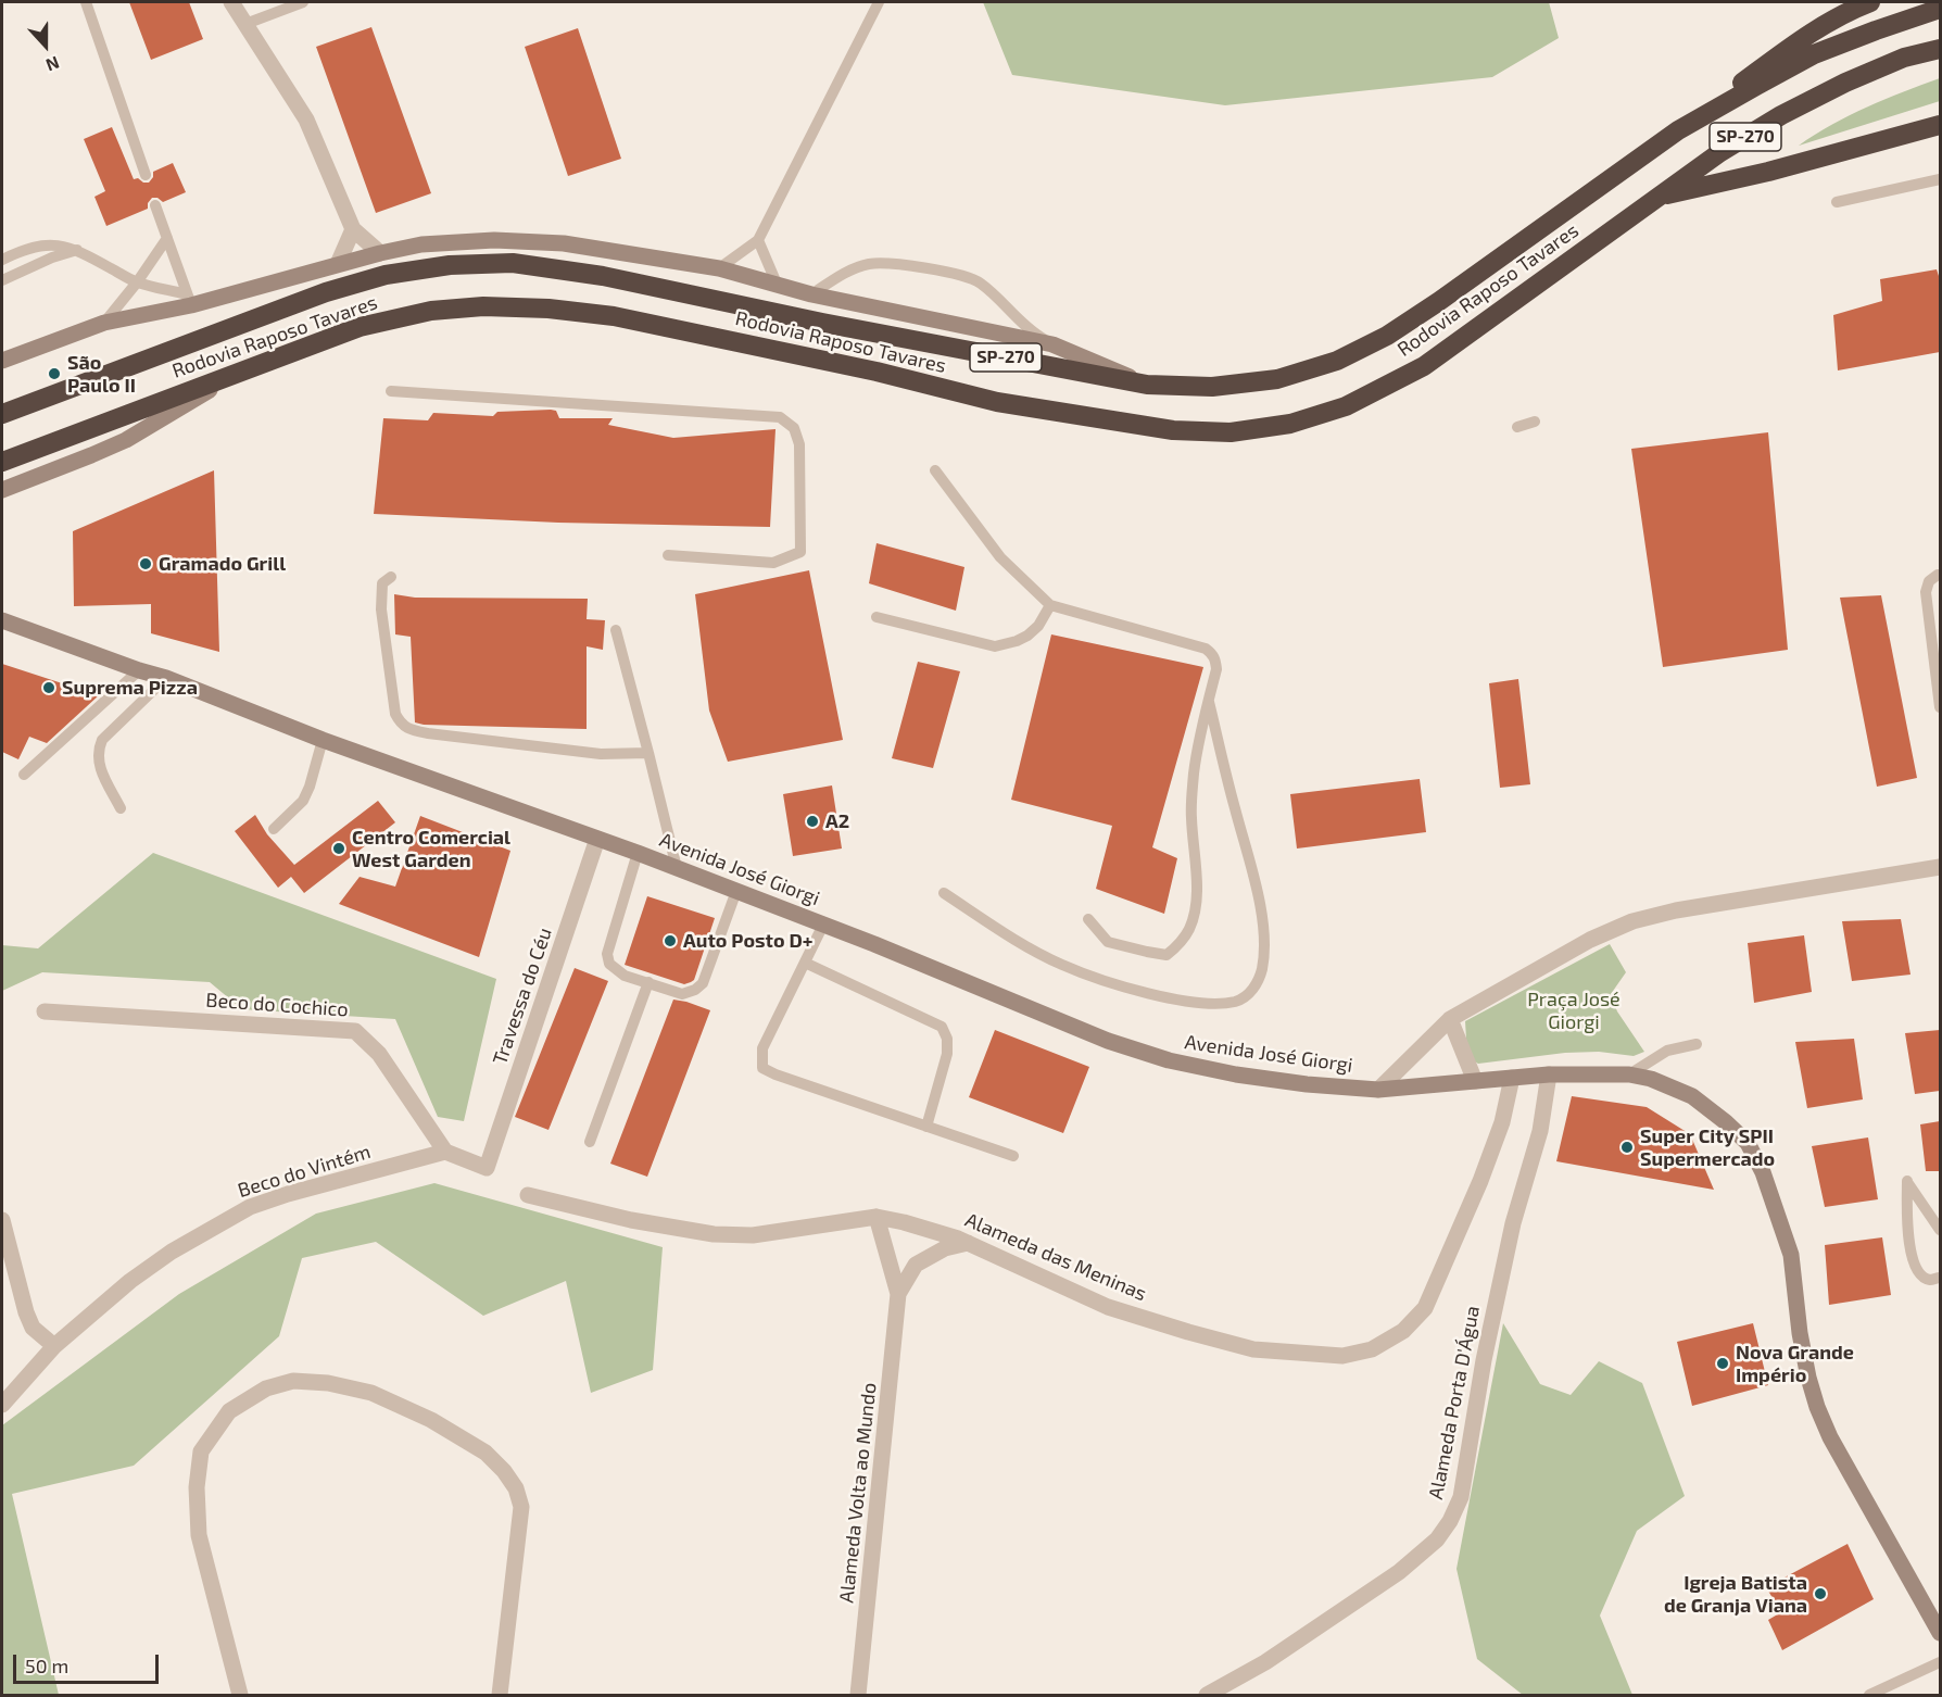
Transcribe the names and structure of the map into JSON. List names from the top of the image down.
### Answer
{
  "streets": {
    "highway": ["SP-270", "Rodovia Raposo Tavares"],
    "street": [
      "Avenida José Giorgi",
      "Travessa do Céu",
      "Beco do Cochico",
      "Beco do Vintém",
      "Alameda das Meninas",
      "Alameda Porta D'Água",
      "Alameda Volta ao Mundo"
    ]
  },
  "crossings": [
    ["Avenida José Giorgi", "Travessa do Céu"],
    ["Avenida José Giorgi", "Alameda das Meninas"],
    ["Avenida José Giorgi", "Alameda Porta D'Água"],
    ["Travessa do Céu", "Beco do Cochico"],
    ["Travessa do Céu", "Beco do Vintém"],
    ["Beco do Cochico", "Beco do Vintém"],
    ["Alameda das Meninas", "Alameda Volta ao Mundo"]
  ],
  "parks": ["Praça José Giorgi"],
  "places": [
    "São Paulo II",
    "Gramado Grill",
    "Suprema Pizza",
    "A2",
    "Centro Comercial West Garden",
    "Auto Posto D+",
    "Super City SPII Supermercado",
    "Nova Grande Império",
    "Igreja Batista de Granja Viana"
  ],
  "scale_bar": "50 m",
  "north": "bottom"
}
